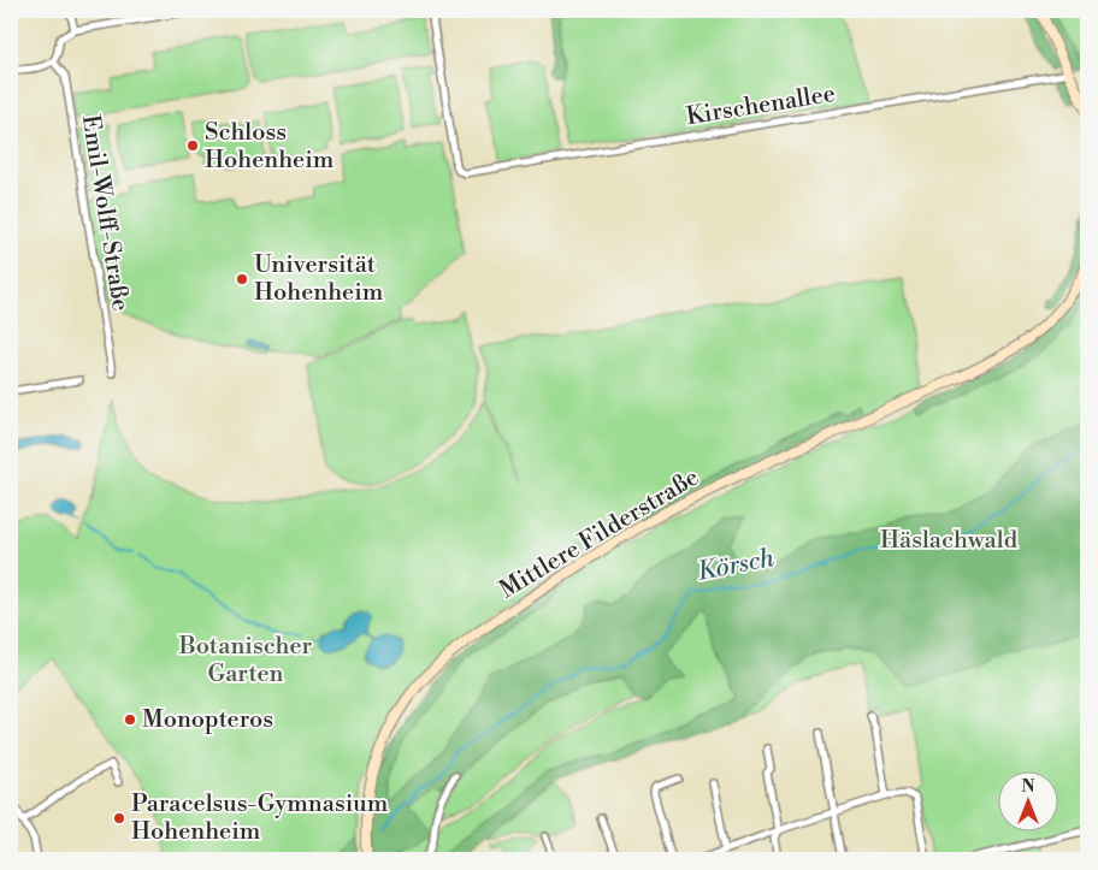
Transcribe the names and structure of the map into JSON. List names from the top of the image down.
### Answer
{
  "streets": {
    "main road": ["Mittlere Filderstraße"],
    "street": ["Kirschenallee", "Emil-Wolff-Straße"]
  },
  "water": ["Körsch"],
  "parks": ["Häslachwald", "Botanischer Garten"],
  "places": [
    "Schloss Hohenheim",
    "Universität Hohenheim",
    "Monopteros",
    "Paracelsus-Gymnasium Hohenheim"
  ],
  "north": "top"
}
